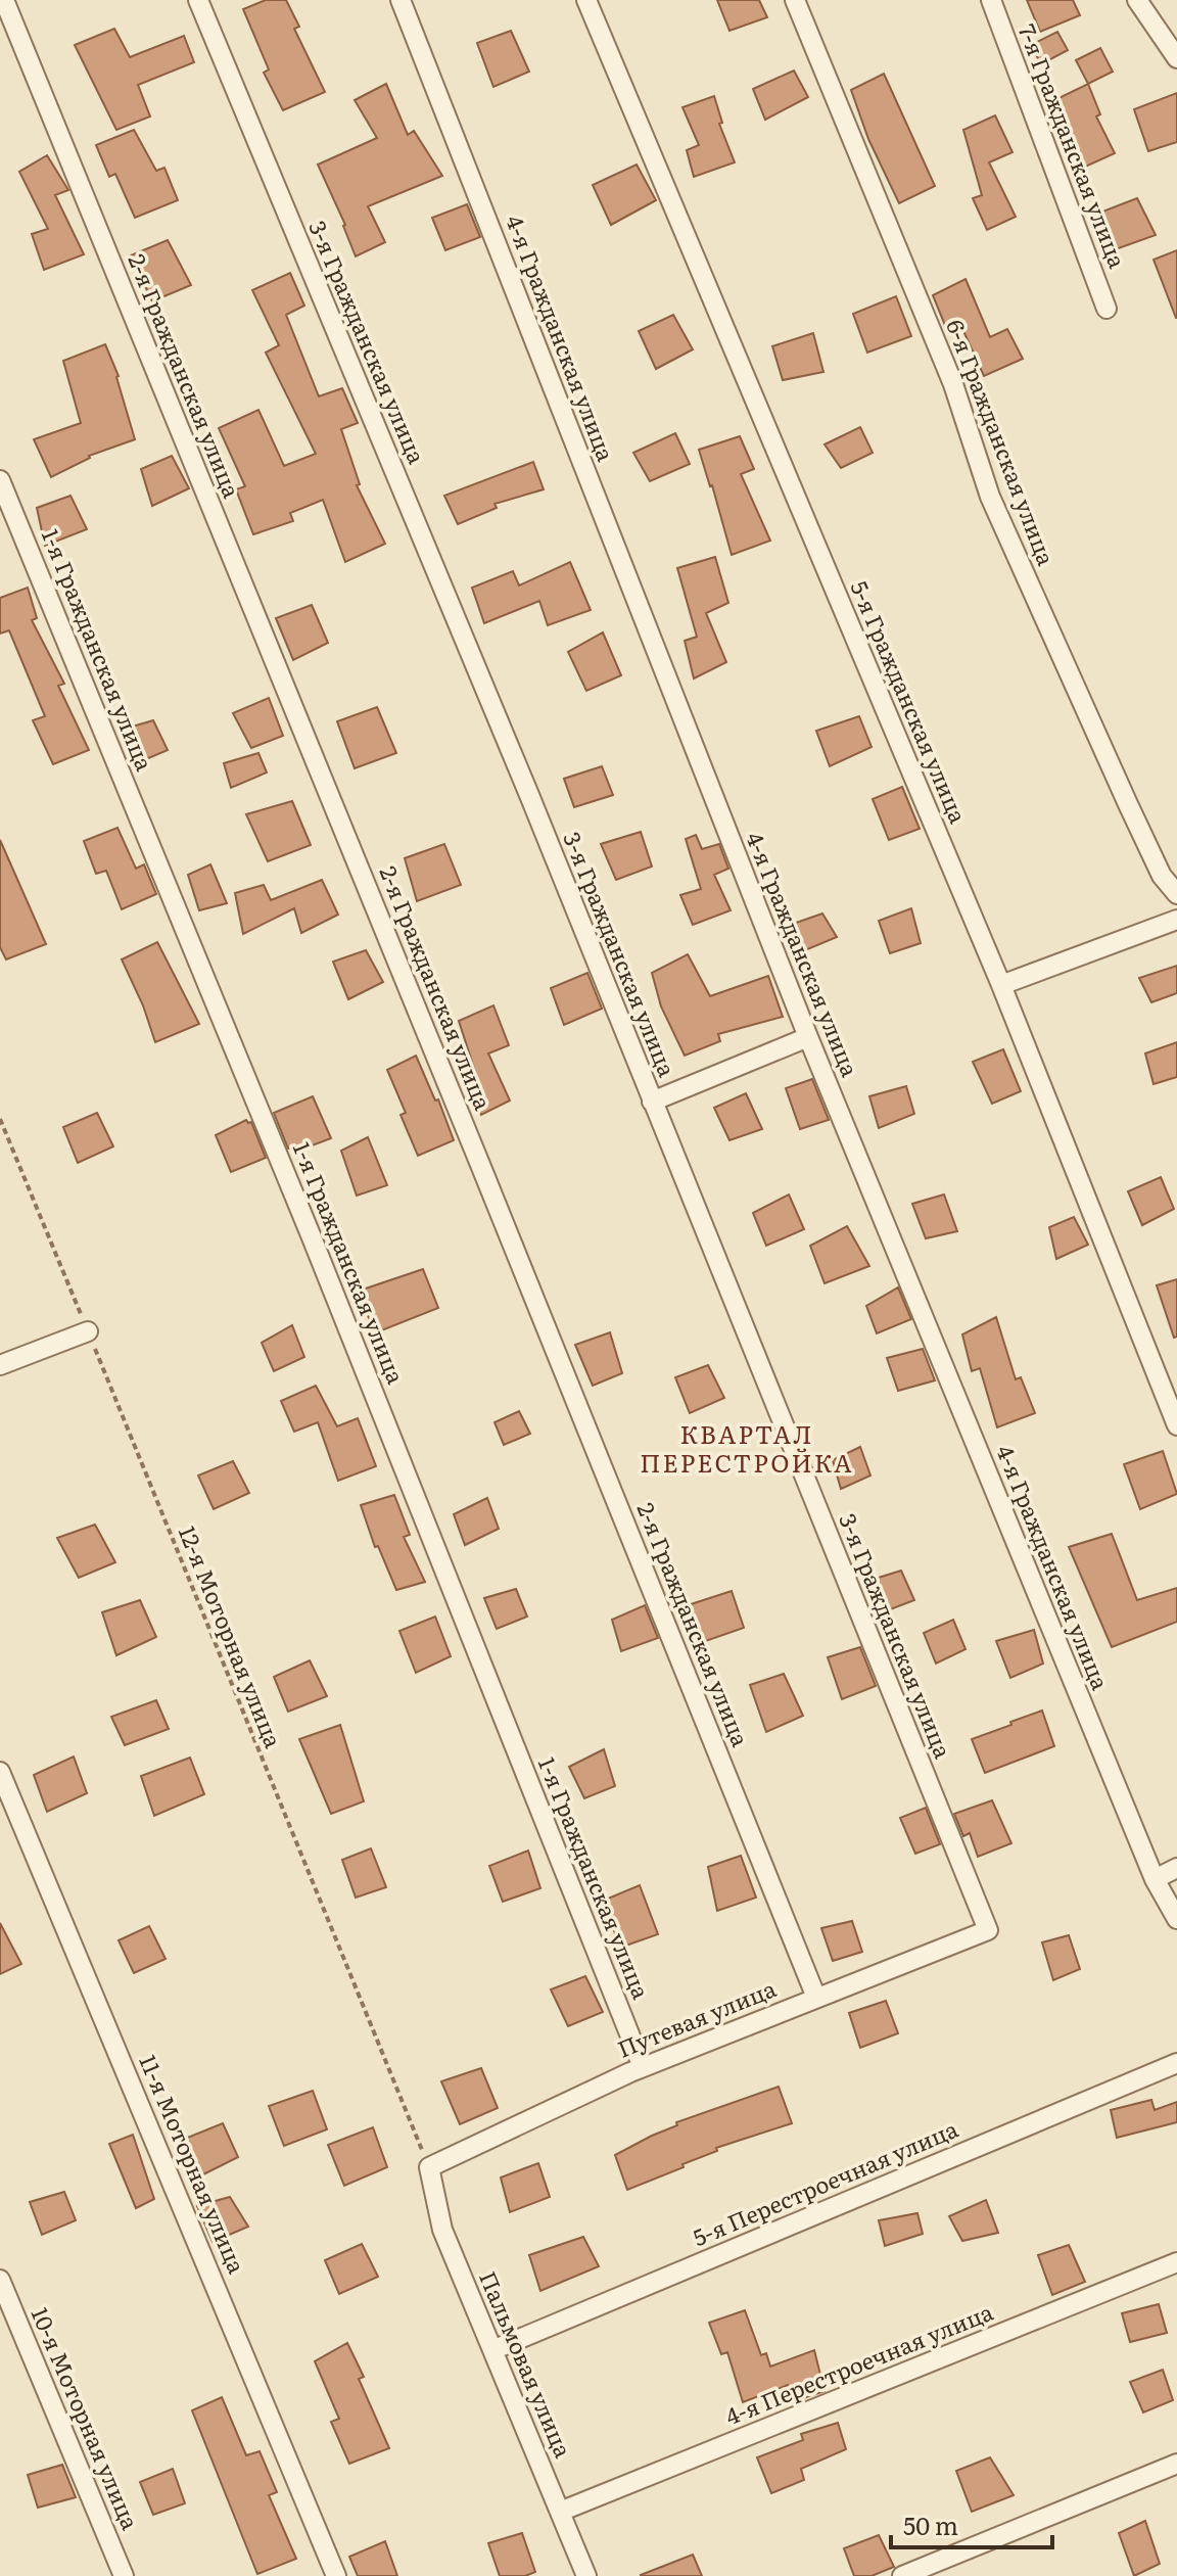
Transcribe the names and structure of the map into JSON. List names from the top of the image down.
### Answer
{
  "streets": {
    "street": [
      "7-я Гражданская улица",
      "4-я Гражданская улица",
      "3-я Гражданская улица",
      "2-я Гражданская улица",
      "6-я Гражданская улица",
      "1-я Гражданская улица",
      "5-я Гражданская улица",
      "Путевая улица",
      "11-я Моторная улица",
      "5-я Перестроечная улица",
      "Пальмовая улица",
      "4-я Перестроечная улица",
      "10-я Моторная улица"
    ],
    "path": ["12-я Моторная улица"]
  },
  "crossings": [
    ["3-я Гражданская улица", "Путевая улица"],
    ["2-я Гражданская улица", "Путевая улица"],
    ["1-я Гражданская улица", "Путевая улица"],
    ["12-я Моторная улица", "Путевая улица"],
    ["12-я Моторная улица", "Пальмовая улица"],
    ["Путевая улица", "Пальмовая улица"],
    ["5-я Перестроечная улица", "Пальмовая улица"],
    ["Пальмовая улица", "4-я Перестроечная улица"]
  ],
  "districts": ["КВАРТАЛ ПЕРЕСТРОЙКА"],
  "scale_bar": "50 m"
}
